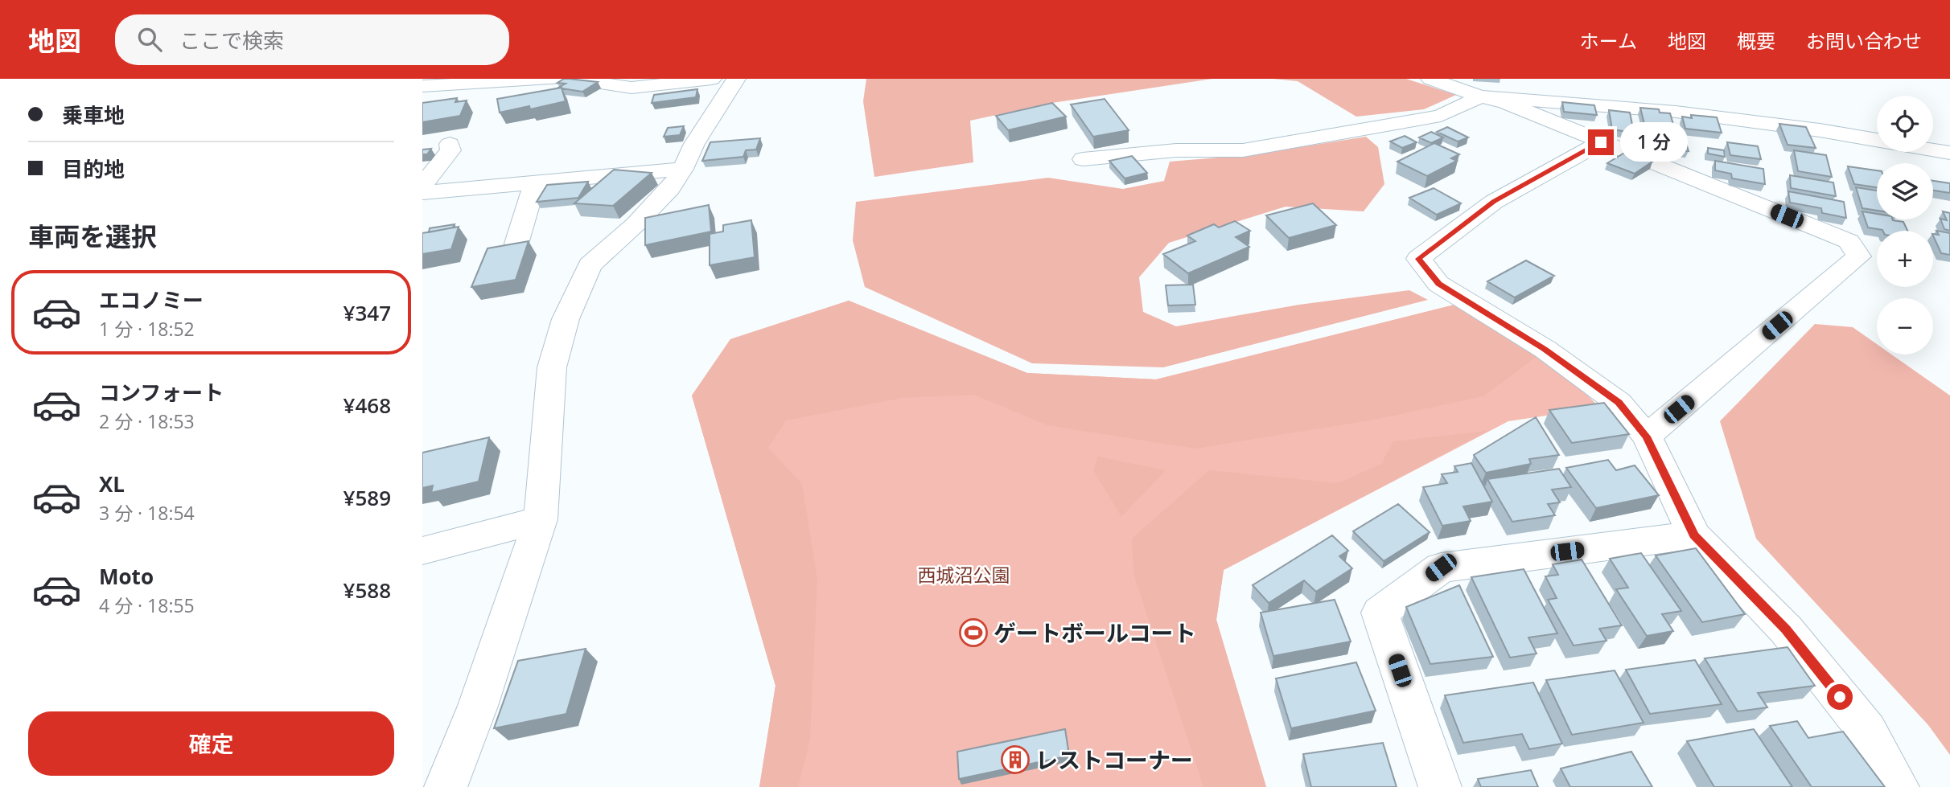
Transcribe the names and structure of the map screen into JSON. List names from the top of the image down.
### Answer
{
  "parks": ["西城沼公園"],
  "places": {
    "sports": ["ゲートボールコート"],
    "building": ["レストコーナー"]
  },
  "page": {
    "header": "地図",
    "search": "ここで検索",
    "nav": [
      "ホーム",
      "地図",
      "概要",
      "お問い合わせ"
    ],
    "banner": ["乗車地", "目的地"],
    "map_buttons": ["+", "−"],
    "bubble": "1 分",
    "heading": "車両を選択",
    "list": [
      {
        "name": "エコノミー",
        "note": "1 分 · 18:52",
        "value": "¥347"
      },
      {
        "name": "コンフォート",
        "note": "2 分 · 18:53",
        "value": "¥468"
      },
      {
        "name": "XL",
        "note": "3 分 · 18:54",
        "value": "¥589"
      },
      {
        "name": "Moto",
        "note": "4 分 · 18:55",
        "value": "¥588"
      }
    ],
    "buttons": "確定"
  }
}
